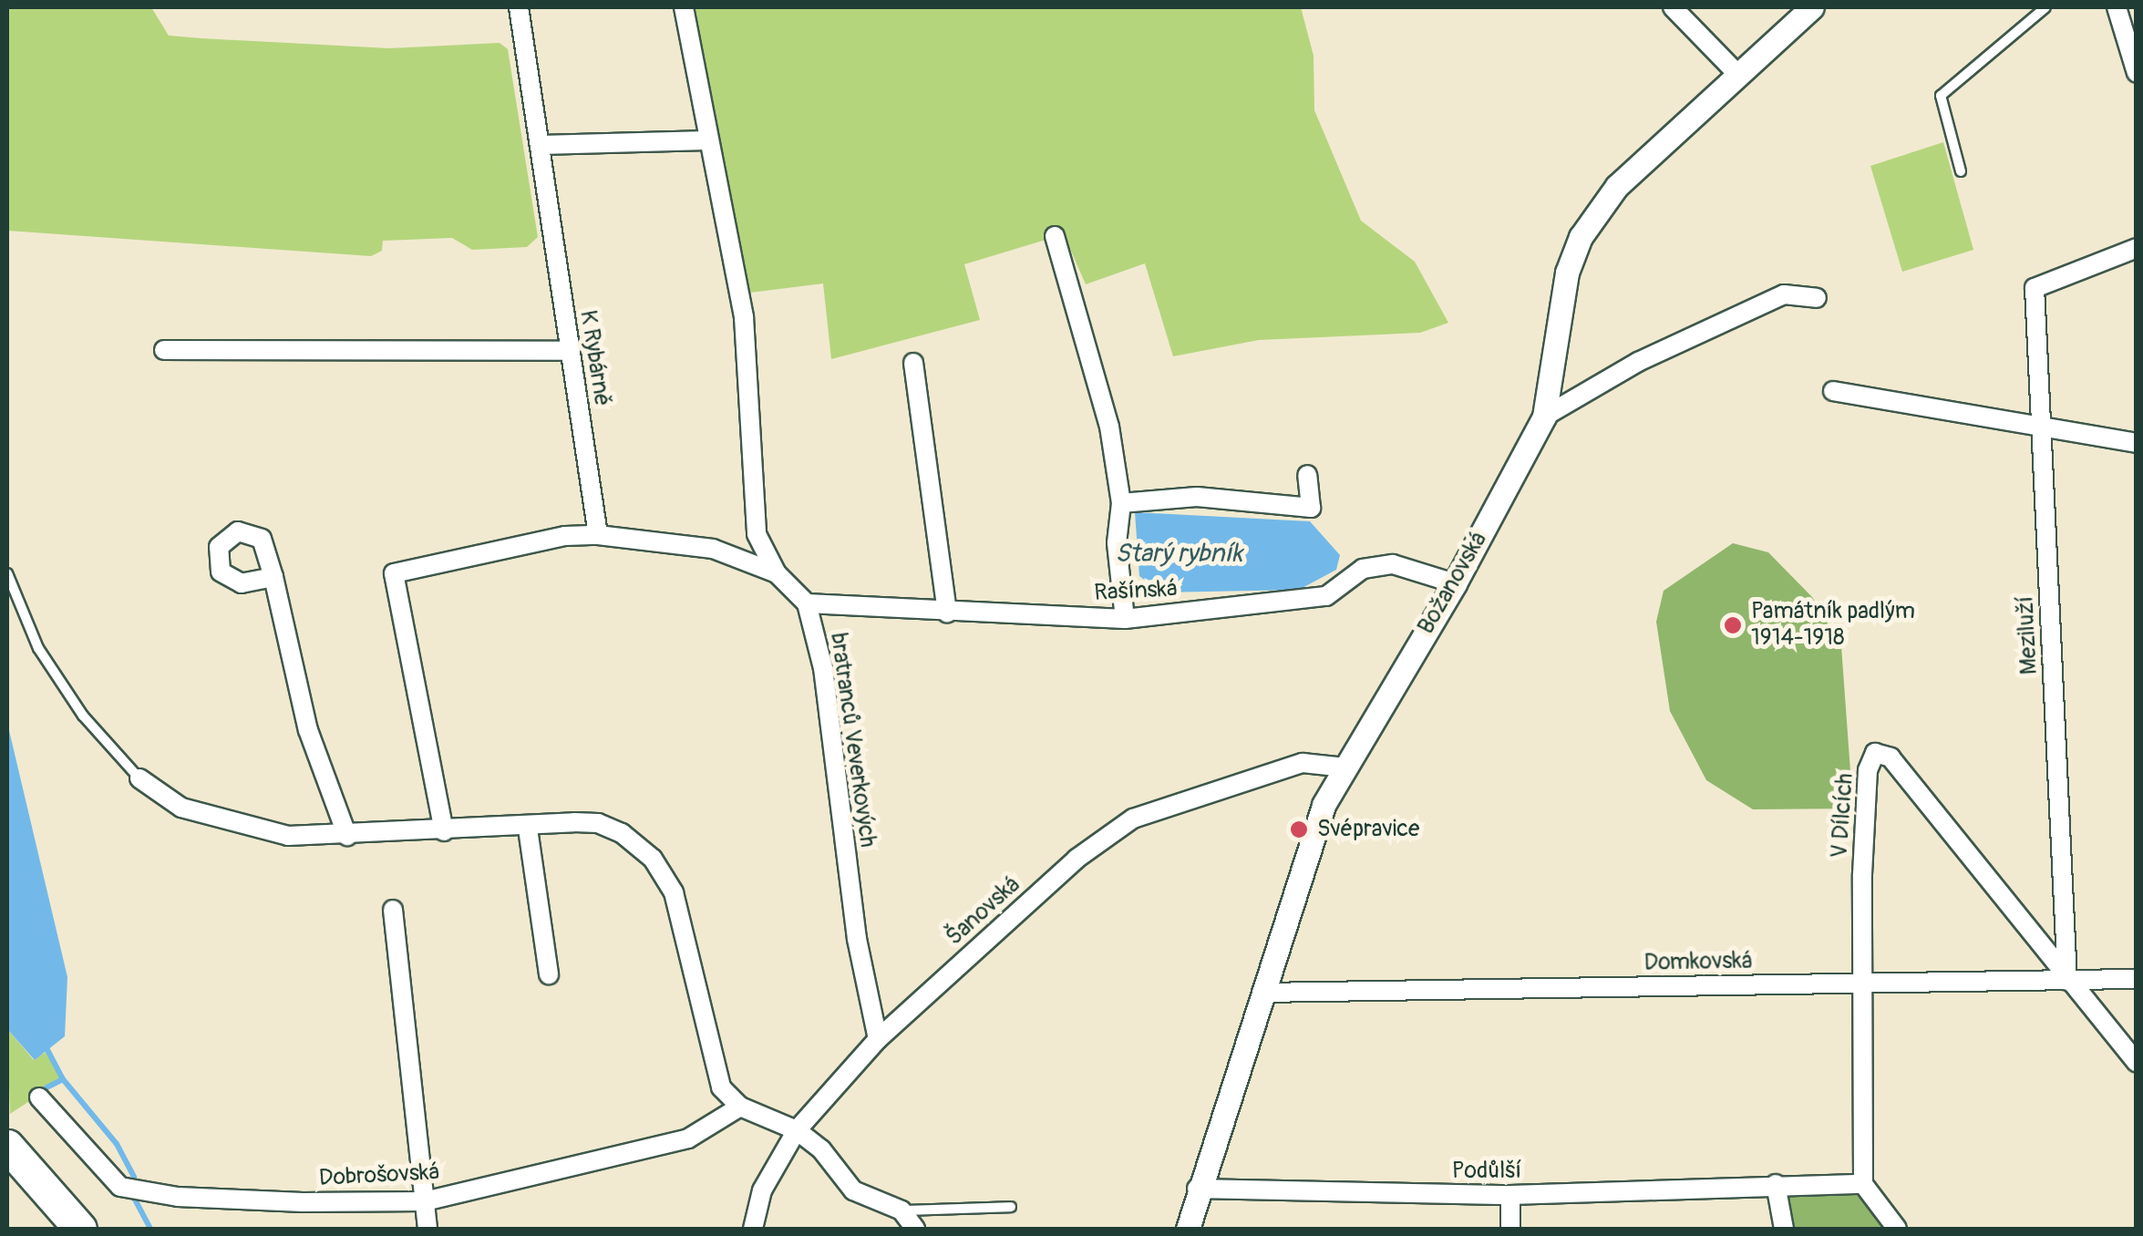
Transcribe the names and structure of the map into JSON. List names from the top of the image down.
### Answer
{
  "streets": {
    "street": [
      "K Rybárně",
      "Božanovská",
      "Rašínská",
      "Meziluží",
      "bratranců Veverkových",
      "V Dílcích",
      "Šanovská",
      "Domkovská",
      "Podůlší",
      "Dobrošovská"
    ]
  },
  "crossings": [
    ["Božanovská", "Rašínská"],
    ["Božanovská", "Šanovská"],
    ["Božanovská", "Domkovská"],
    ["Božanovská", "Podůlší"],
    ["Rašínská", "bratranců Veverkových"],
    ["Meziluží", "V Dílcích"],
    ["Meziluží", "Domkovská"],
    ["bratranců Veverkových", "Šanovská"],
    ["V Dílcích", "Domkovská"],
    ["V Dílcích", "Podůlší"]
  ],
  "water": ["Starý rybník"],
  "places": ["Památník padlým 1914-1918", "Svépravice"]
}
